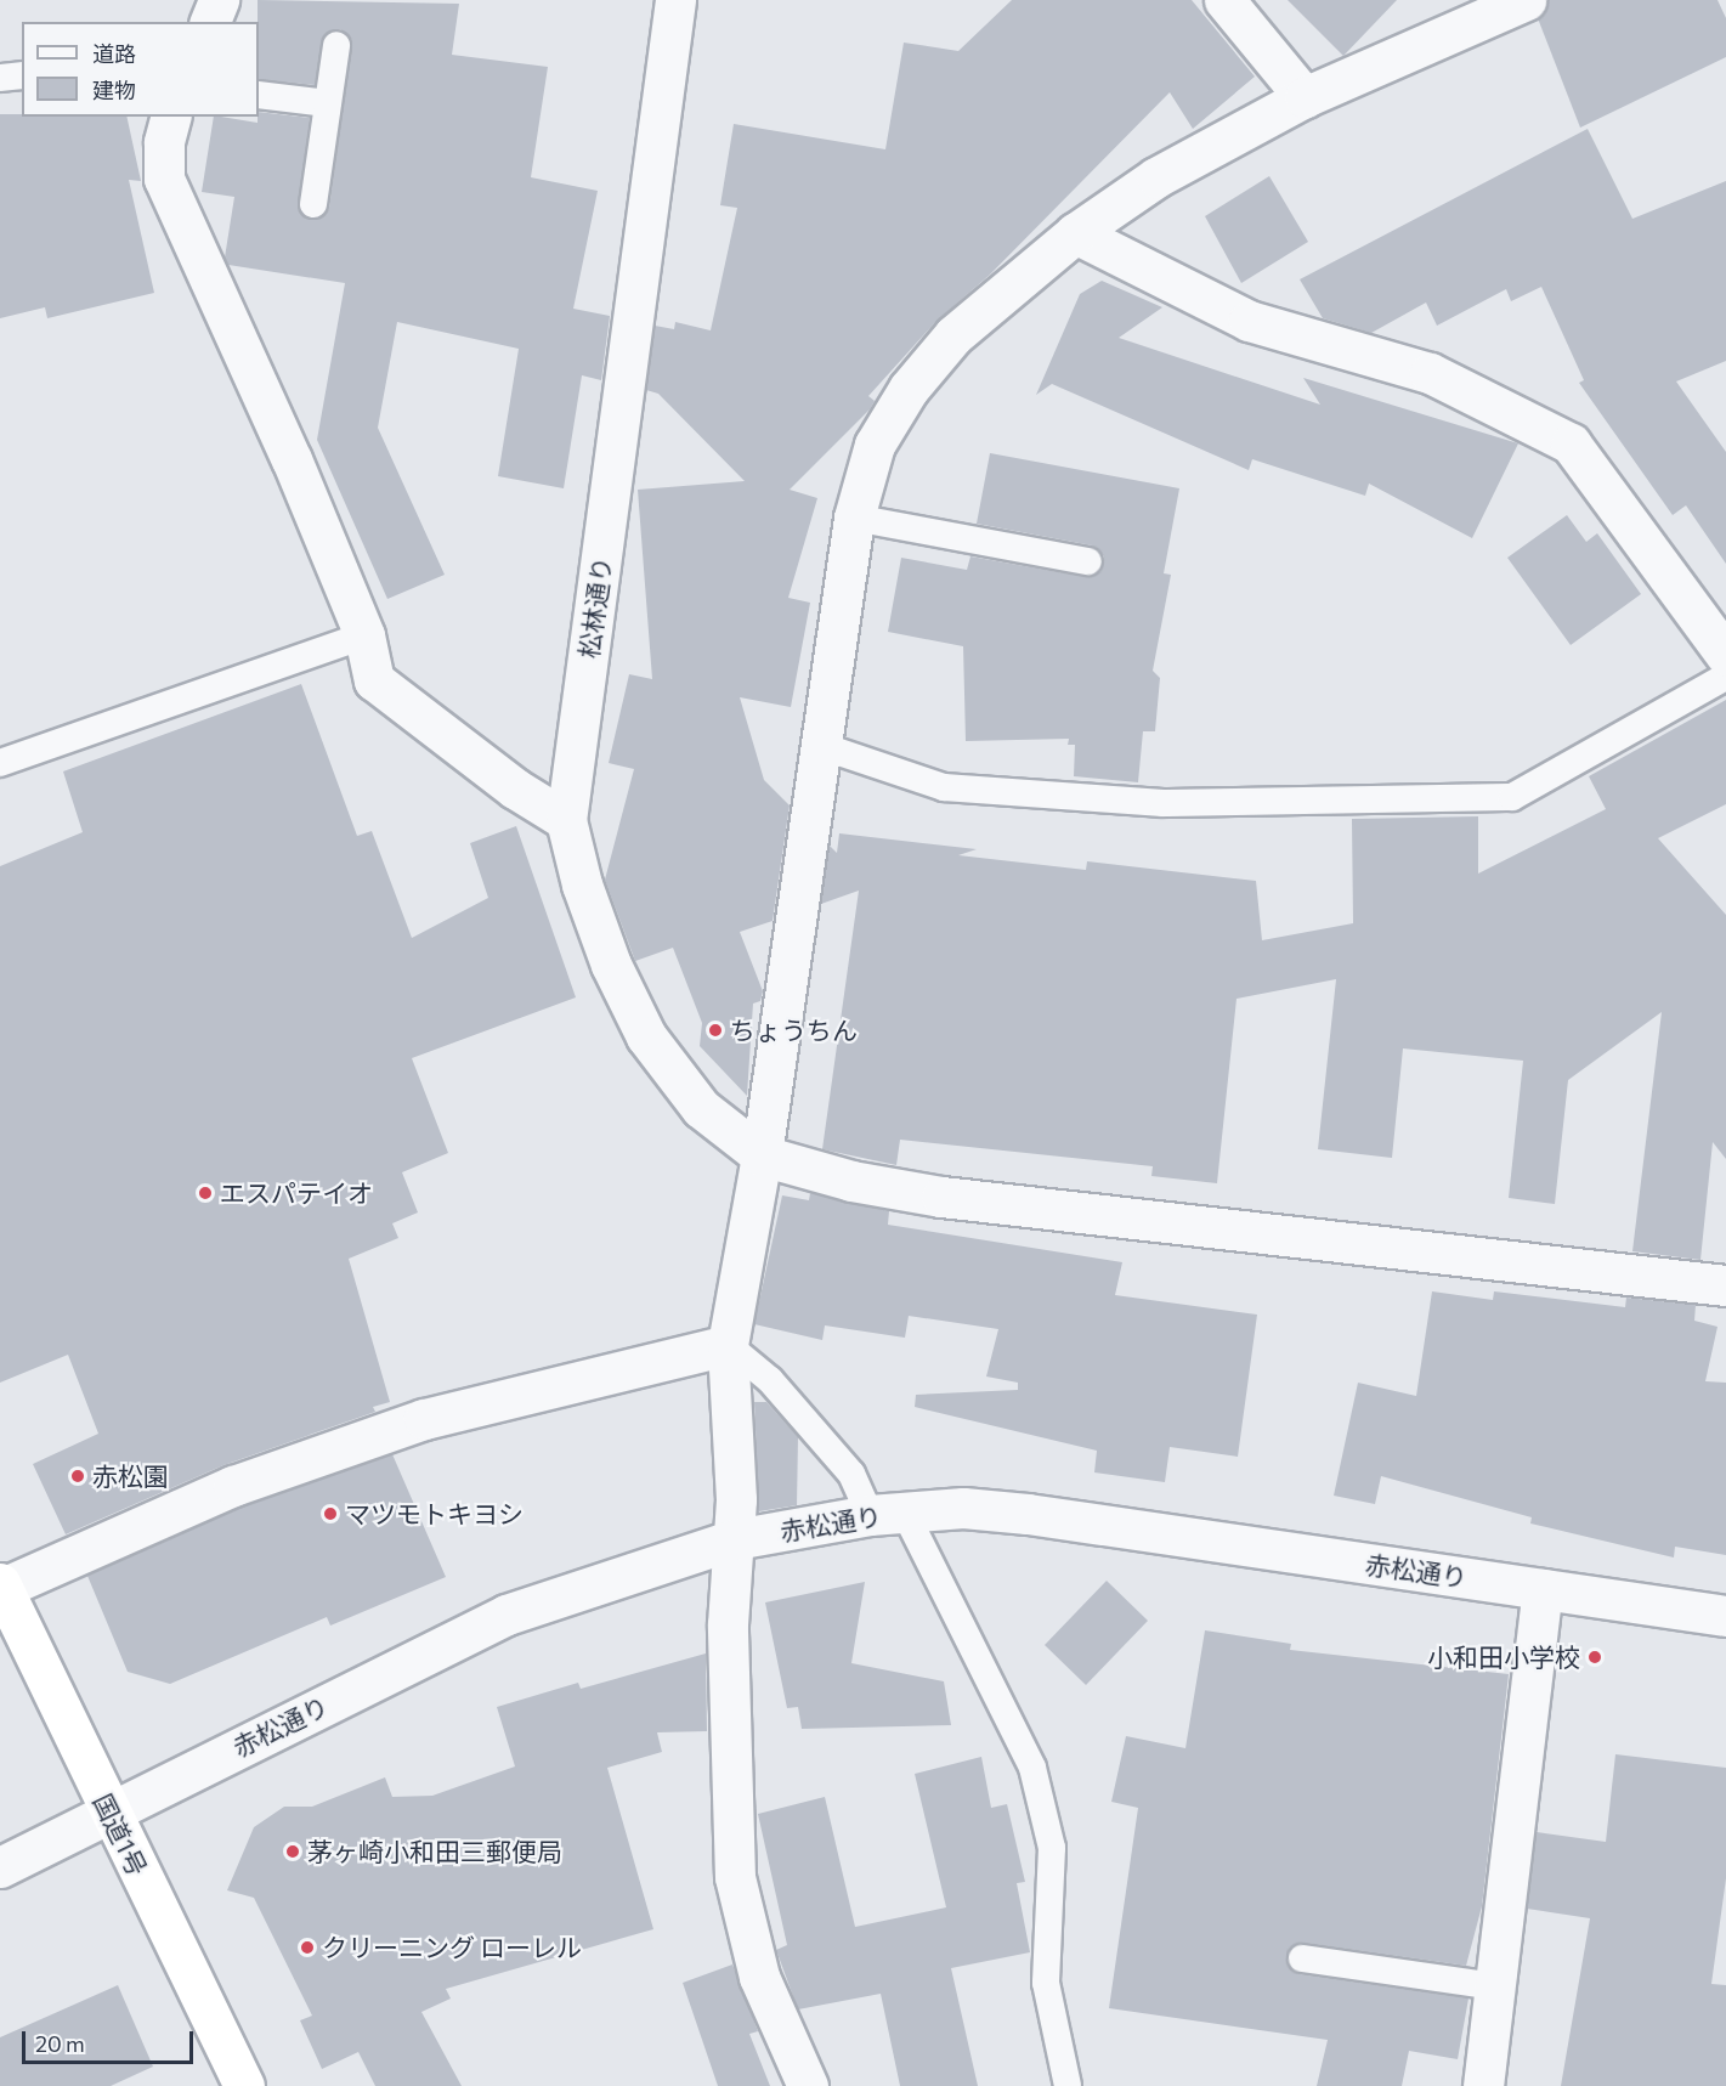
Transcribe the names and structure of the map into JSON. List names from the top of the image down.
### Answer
{
  "streets": {
    "highway": ["国道1号"],
    "street": ["松林通り", "赤松通り"]
  },
  "crossings": [
    ["赤松通り", "国道1号"]
  ],
  "places": [
    "ちょうちん",
    "エスパテイオ",
    "赤松園",
    "マツモトキヨシ",
    "小和田小学校",
    "茅ヶ崎小和田三郵便局",
    "クリーニング ローレル"
  ],
  "legend": ["道路", "建物"],
  "scale_bar": "20 m"
}
